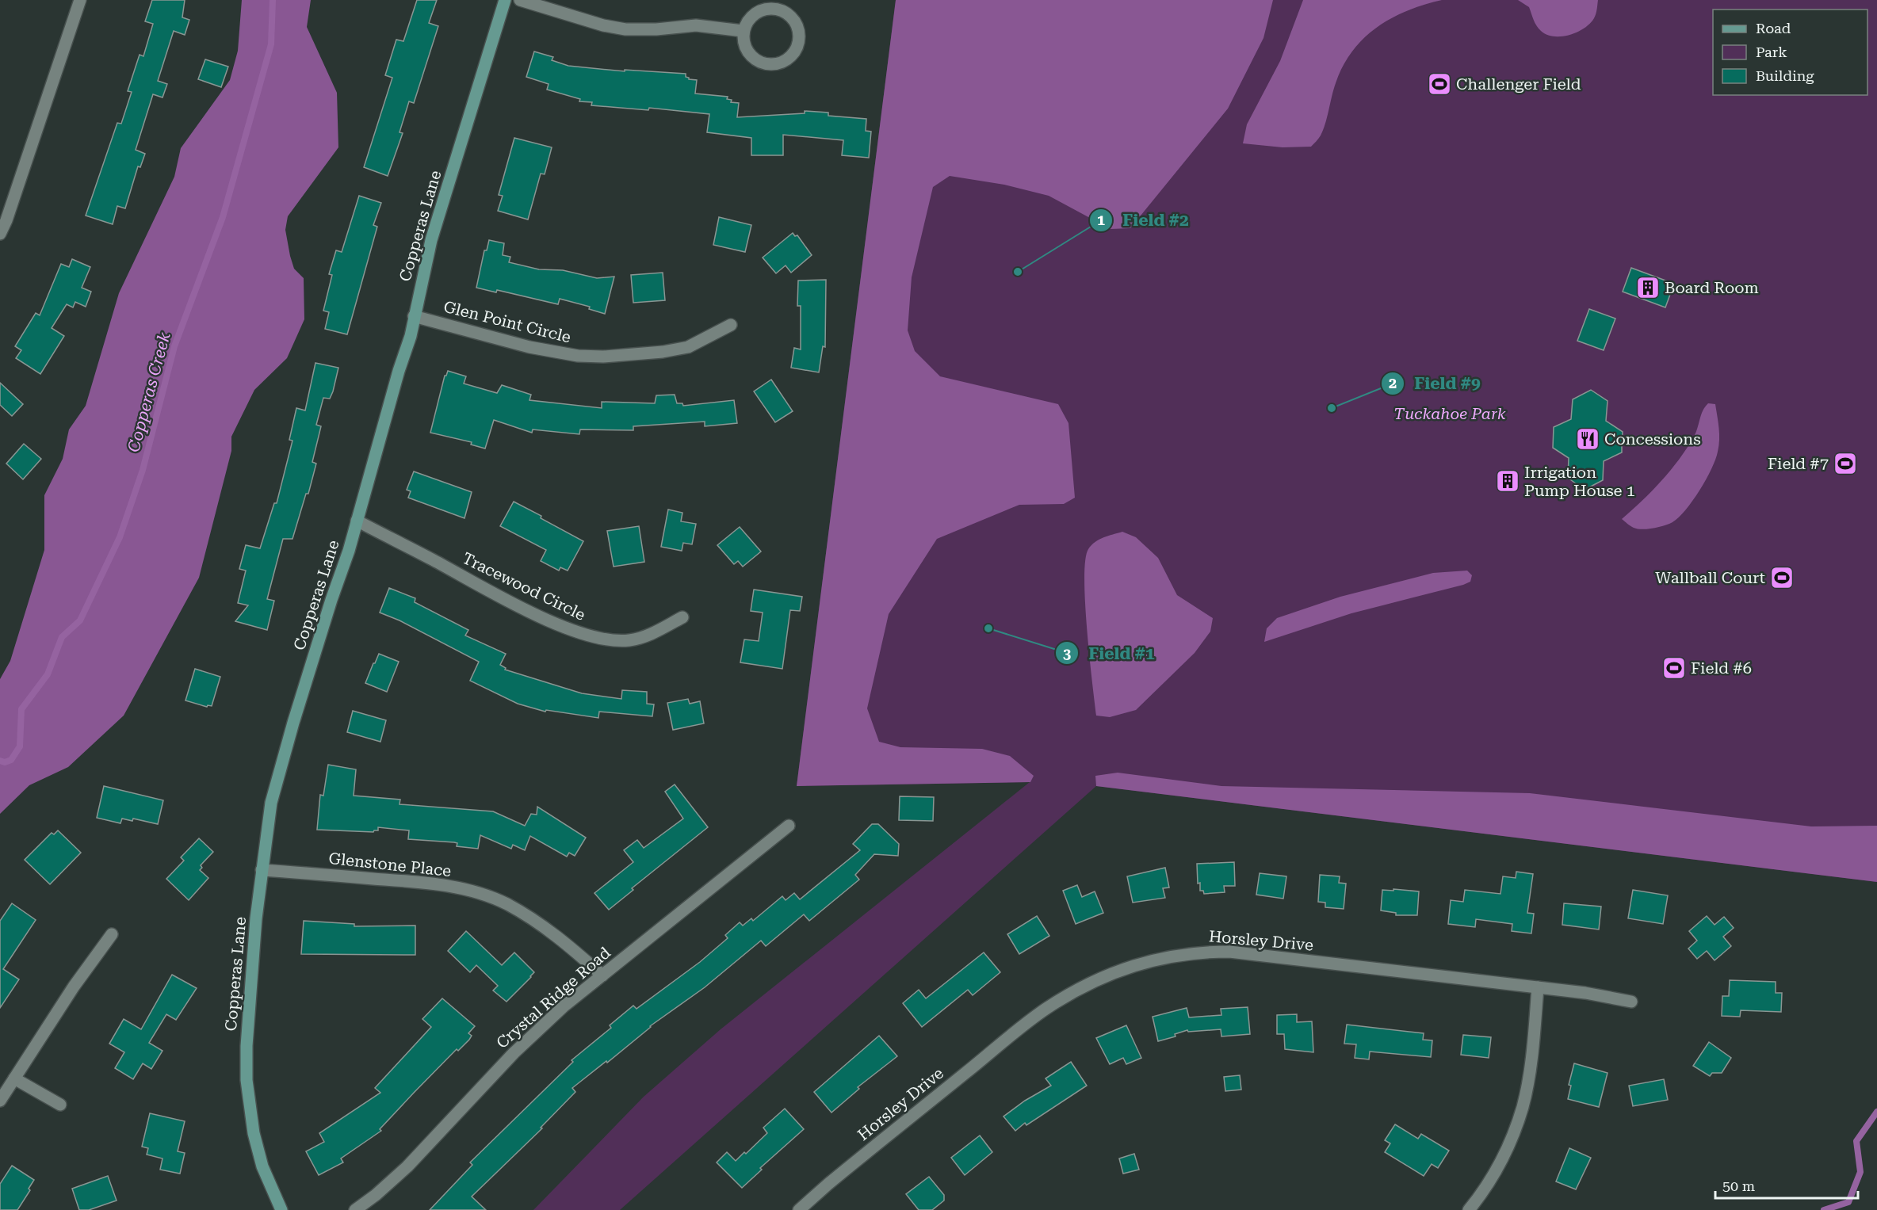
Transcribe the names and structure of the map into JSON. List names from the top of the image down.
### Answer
{
  "streets": {
    "street": [
      "Copperas Lane",
      "Glen Point Circle",
      "Tracewood Circle",
      "Glenstone Place",
      "Horsley Drive",
      "Crystal Ridge Road"
    ]
  },
  "crossings": [
    ["Copperas Lane", "Glen Point Circle"],
    ["Copperas Lane", "Tracewood Circle"],
    ["Copperas Lane", "Glenstone Place"],
    ["Glenstone Place", "Crystal Ridge Road"]
  ],
  "water": ["Copperas Creek"],
  "parks": ["Tuckahoe Park"],
  "places": {
    "sports": [
      "Challenger Field",
      "Field #7",
      "Wallball Court",
      "Field #6"
    ],
    "other": ["Field #2", "Field #9", "Field #1"],
    "building": ["Board Room", "Irrigation Pump House 1"],
    "restaurant": ["Concessions"]
  },
  "legend": ["Road", "Park", "Building"],
  "scale_bar": "50 m"
}
